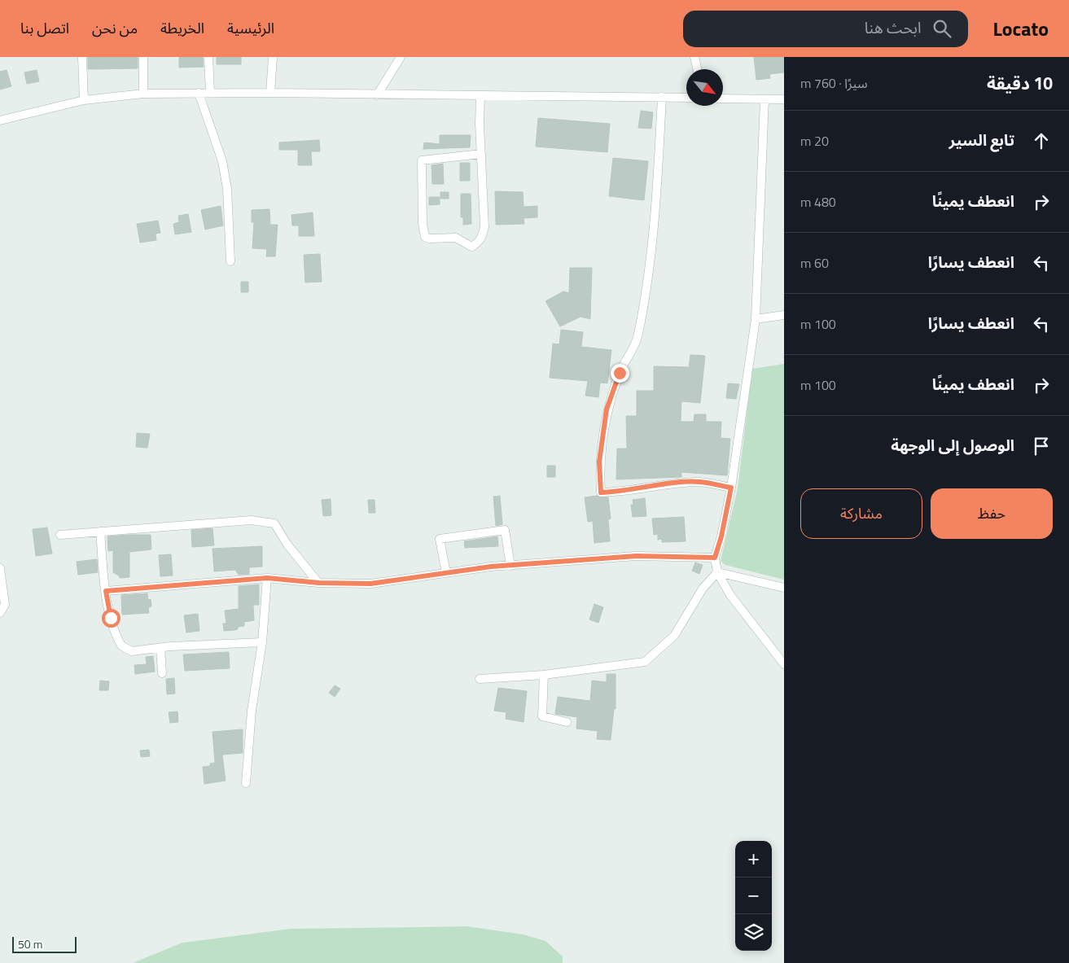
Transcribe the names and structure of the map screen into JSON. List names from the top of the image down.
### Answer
{
  "scale_bar": "50 m",
  "north": "bottom right",
  "page": {
    "header": "Locato",
    "search": "ابحث هنا",
    "nav": [
      "الرئيسية",
      "الخريطة",
      "من نحن",
      "اتصل بنا"
    ],
    "heading": ["10 دقيقة", "سيرًا · 760 m"],
    "list": [
      ["تابع السير", "20 m"],
      ["انعطف يمينًا", "480 m"],
      ["انعطف يسارًا", "60 m"],
      ["انعطف يسارًا", "100 m"],
      ["انعطف يمينًا", "100 m"],
      "الوصول إلى الوجهة"
    ],
    "buttons": ["حفظ", "مشاركة"],
    "map_buttons": ["+", "−"],
    "scale": "50 m"
  }
}
